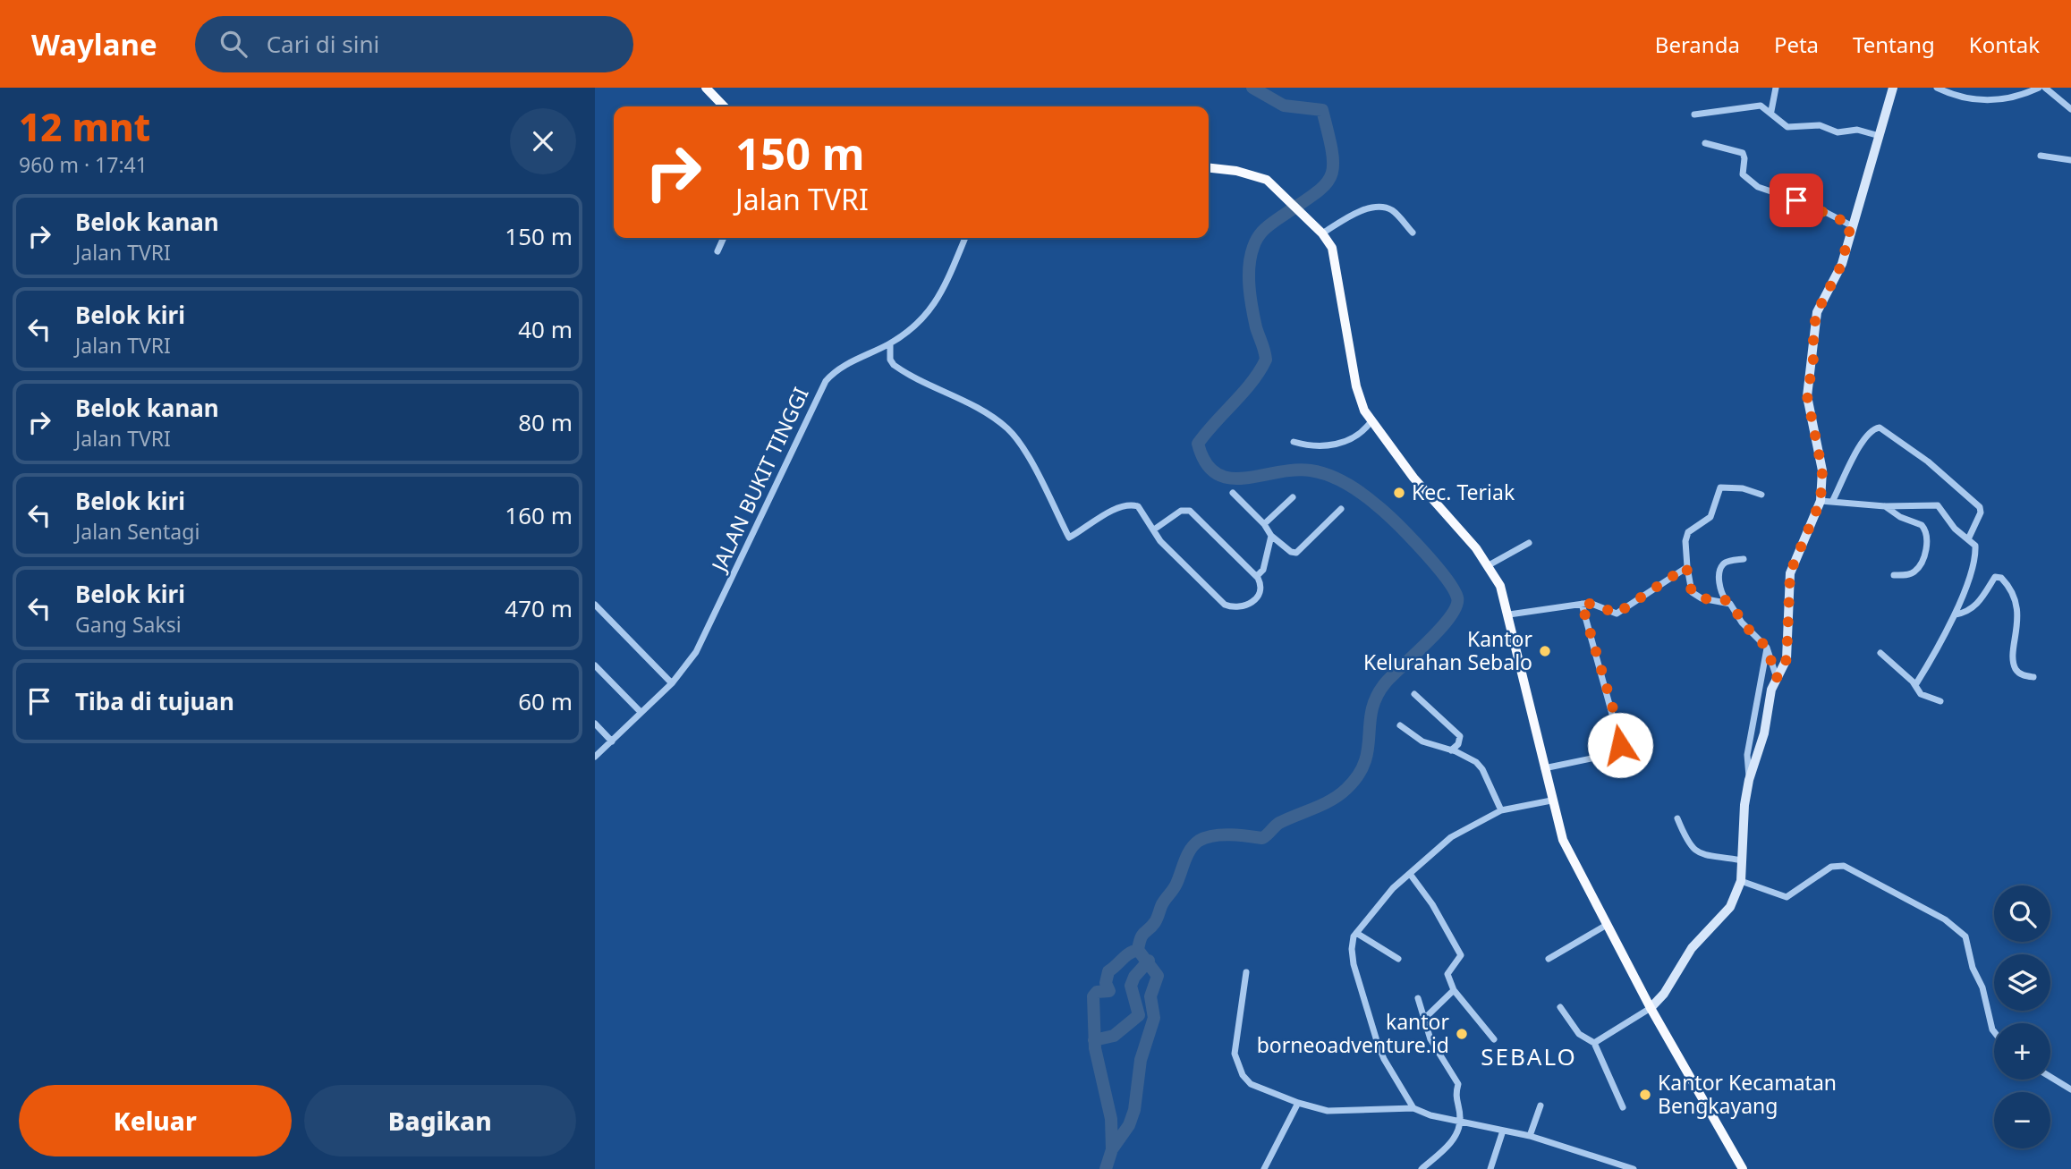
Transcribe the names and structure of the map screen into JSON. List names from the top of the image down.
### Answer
{
  "streets": {
    "street": ["JALAN BUKIT TINGGI"]
  },
  "districts": ["SEBALO"],
  "places": [
    "Kec. Teriak",
    "Kantor Kelurahan Sebalo",
    "kantor borneoadventure.id",
    "Kantor Kecamatan Bengkayang"
  ],
  "page": {
    "header": "Waylane",
    "search": "Cari di sini",
    "nav": [
      "Beranda",
      "Peta",
      "Tentang",
      "Kontak"
    ],
    "heading": ["12 mnt", "960 m · 17:41"],
    "turn": ["150 m", "Jalan TVRI"],
    "list": [
      {
        "name": "Belok kanan",
        "note": "Jalan TVRI",
        "value": "150 m"
      },
      {
        "name": "Belok kiri",
        "note": "Jalan TVRI",
        "value": "40 m"
      },
      {
        "name": "Belok kanan",
        "note": "Jalan TVRI",
        "value": "80 m"
      },
      {
        "name": "Belok kiri",
        "note": "Jalan Sentagi",
        "value": "160 m"
      },
      {
        "name": "Belok kiri",
        "note": "Gang Saksi",
        "value": "470 m"
      },
      {
        "name": "Tiba di tujuan",
        "value": "60 m"
      }
    ],
    "map_buttons": ["+", "−"],
    "buttons": ["Keluar", "Bagikan"]
  }
}
